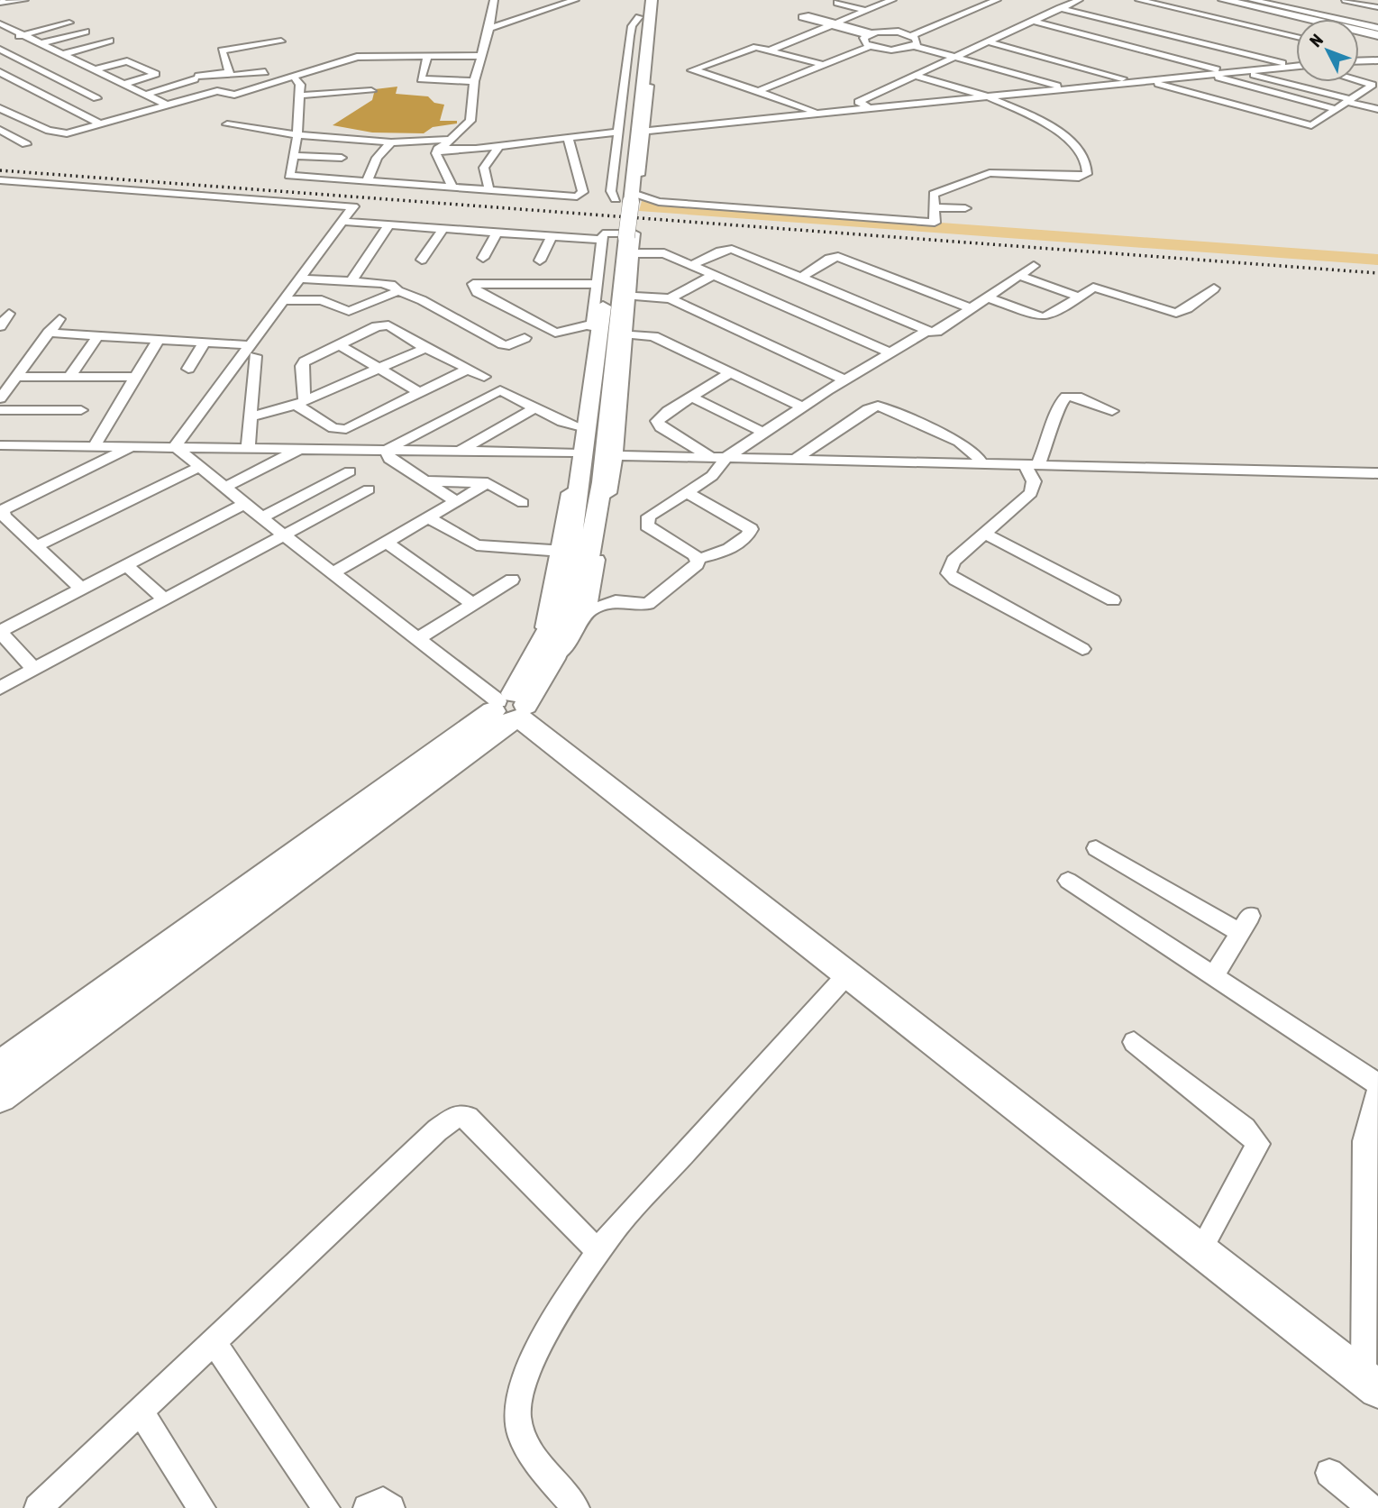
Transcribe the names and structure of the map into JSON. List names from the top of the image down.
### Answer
{
  "north": "top left"
}
